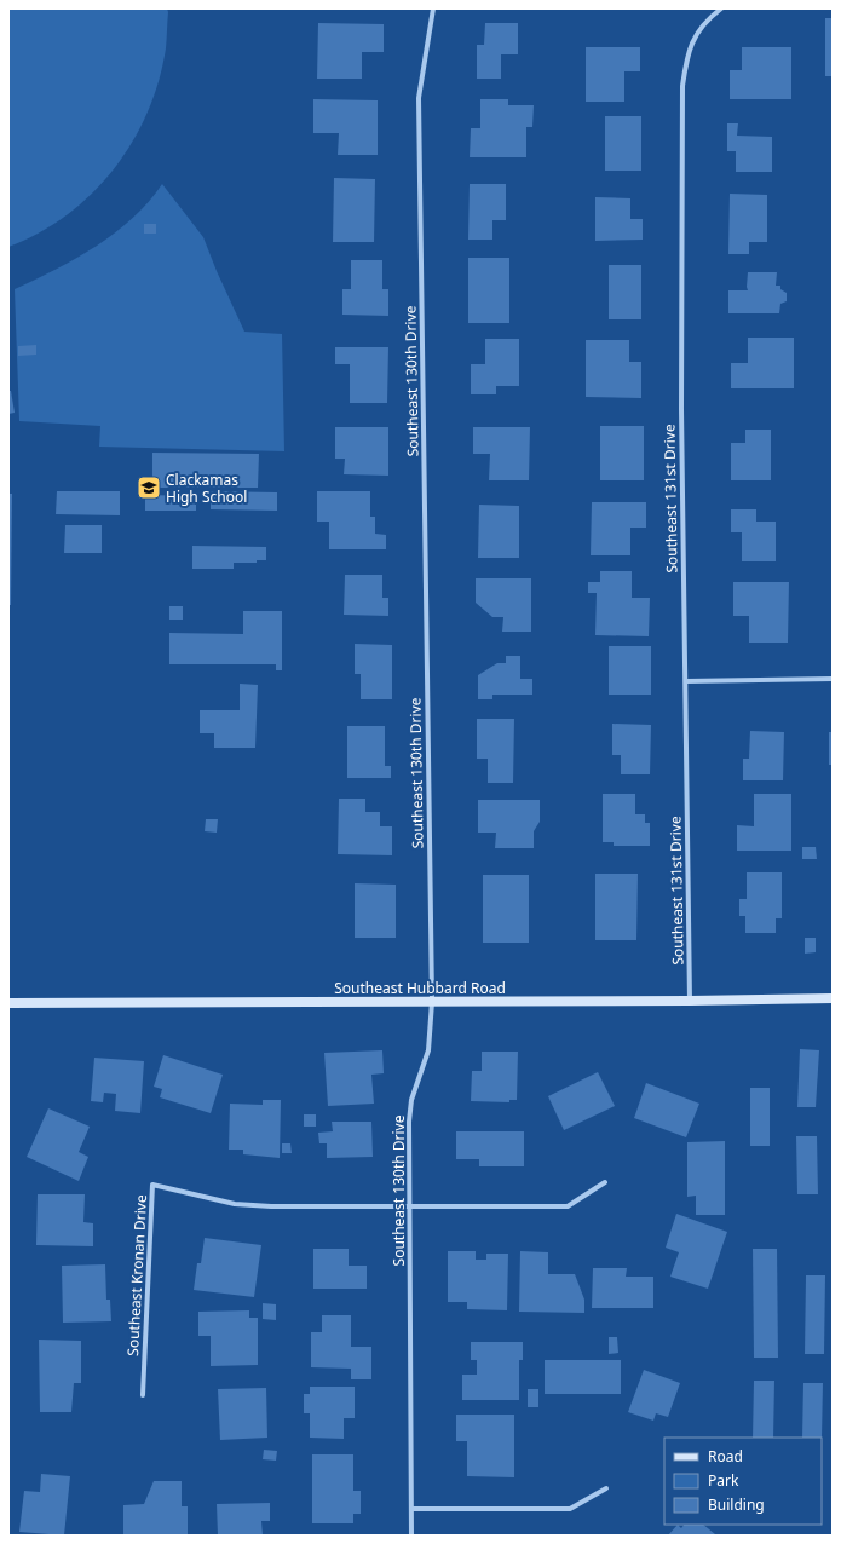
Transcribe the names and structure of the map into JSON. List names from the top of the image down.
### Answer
{
  "streets": {
    "main road": ["Southeast Hubbard Road"],
    "street": ["Southeast 130th Drive", "Southeast 131st Drive", "Southeast Kronan Drive"]
  },
  "crossings": [
    ["Southeast 130th Drive", "Southeast Hubbard Road"],
    ["Southeast 130th Drive", "Southeast Kronan Drive"],
    ["Southeast 131st Drive", "Southeast Hubbard Road"]
  ],
  "places": {
    "school or university": ["Clackamas High School"]
  },
  "legend": ["Road", "Park", "Building"]
}
